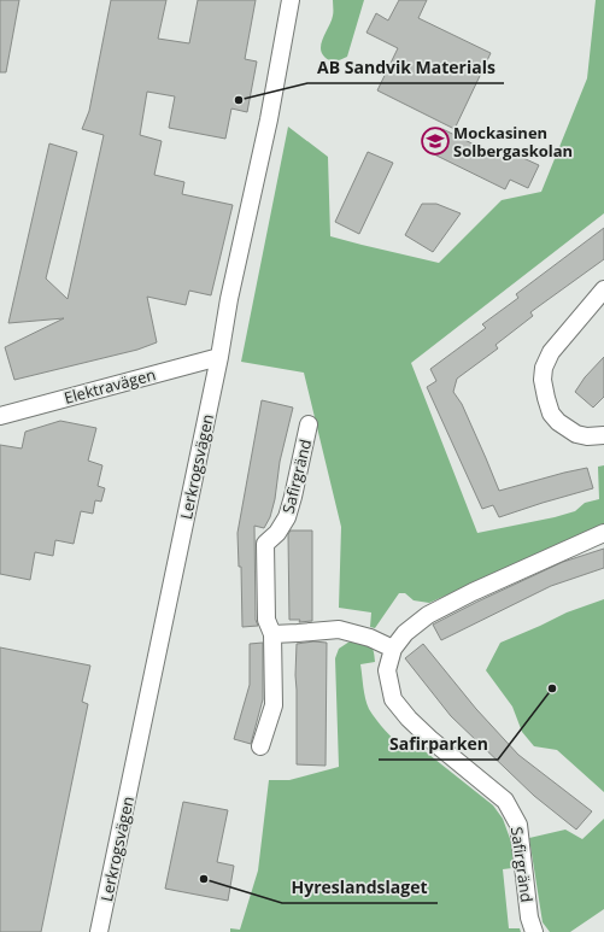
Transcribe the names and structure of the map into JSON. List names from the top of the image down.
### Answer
{
  "streets": {
    "street": ["Elektravägen", "Lerkrogsvägen", "Safirgränd"]
  },
  "crossings": [
    ["Elektravägen", "Lerkrogsvägen"]
  ],
  "places": {
    "other": ["AB Sandvik Materials", "Safirparken", "Hyreslandslaget"],
    "school or university": ["Mockasinen Solbergaskolan"]
  }
}
